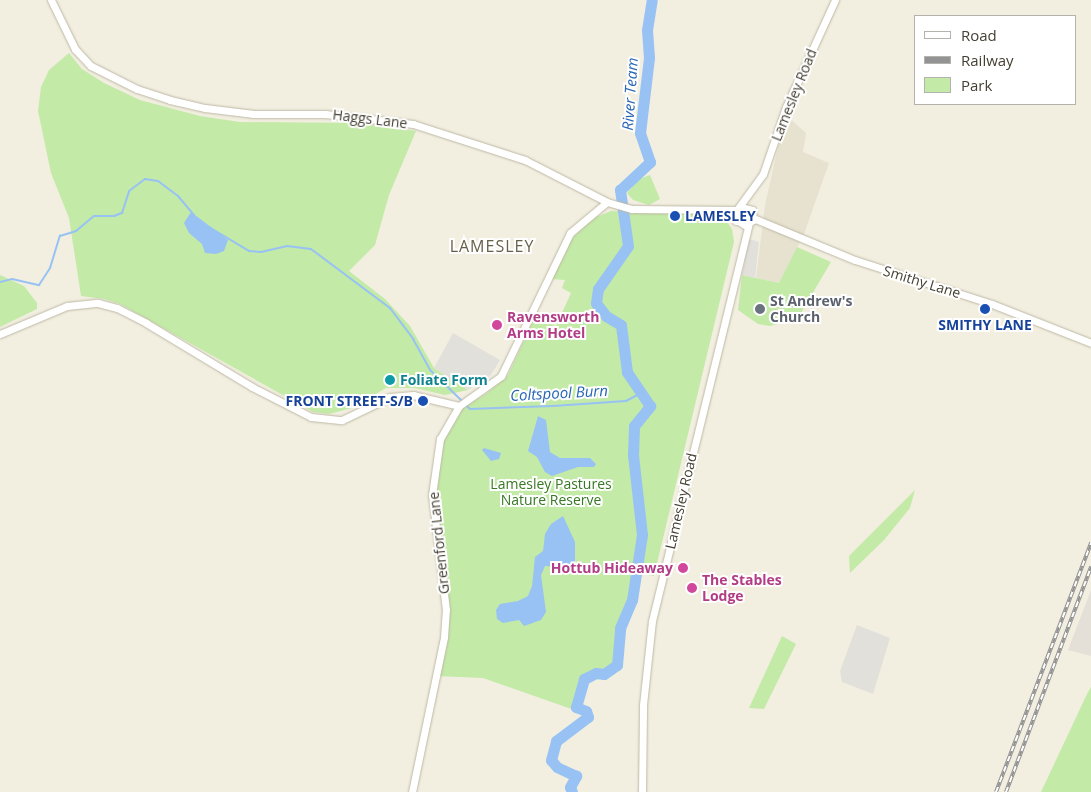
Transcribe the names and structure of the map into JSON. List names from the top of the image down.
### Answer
{
  "streets": {
    "street": [
      "Lamesley Road",
      "Haggs Lane",
      "Smithy Lane",
      "Greenford Lane"
    ]
  },
  "crossings": [
    ["Lamesley Road", "Haggs Lane"],
    ["Lamesley Road", "Smithy Lane"],
    ["Haggs Lane", "Smithy Lane"],
    ["Haggs Lane", "Greenford Lane"]
  ],
  "districts": ["LAMESLEY"],
  "water": ["River Team", "Coltspool Burn"],
  "parks": ["Lamesley Pastures Nature Reserve"],
  "places": [
    "LAMESLEY",
    "St Andrew's Church",
    "SMITHY LANE",
    "Ravensworth Arms Hotel",
    "Foliate Form",
    "FRONT STREET-S/B",
    "Hottub Hideaway",
    "The Stables Lodge"
  ],
  "legend": ["Road", "Railway", "Park"]
}
